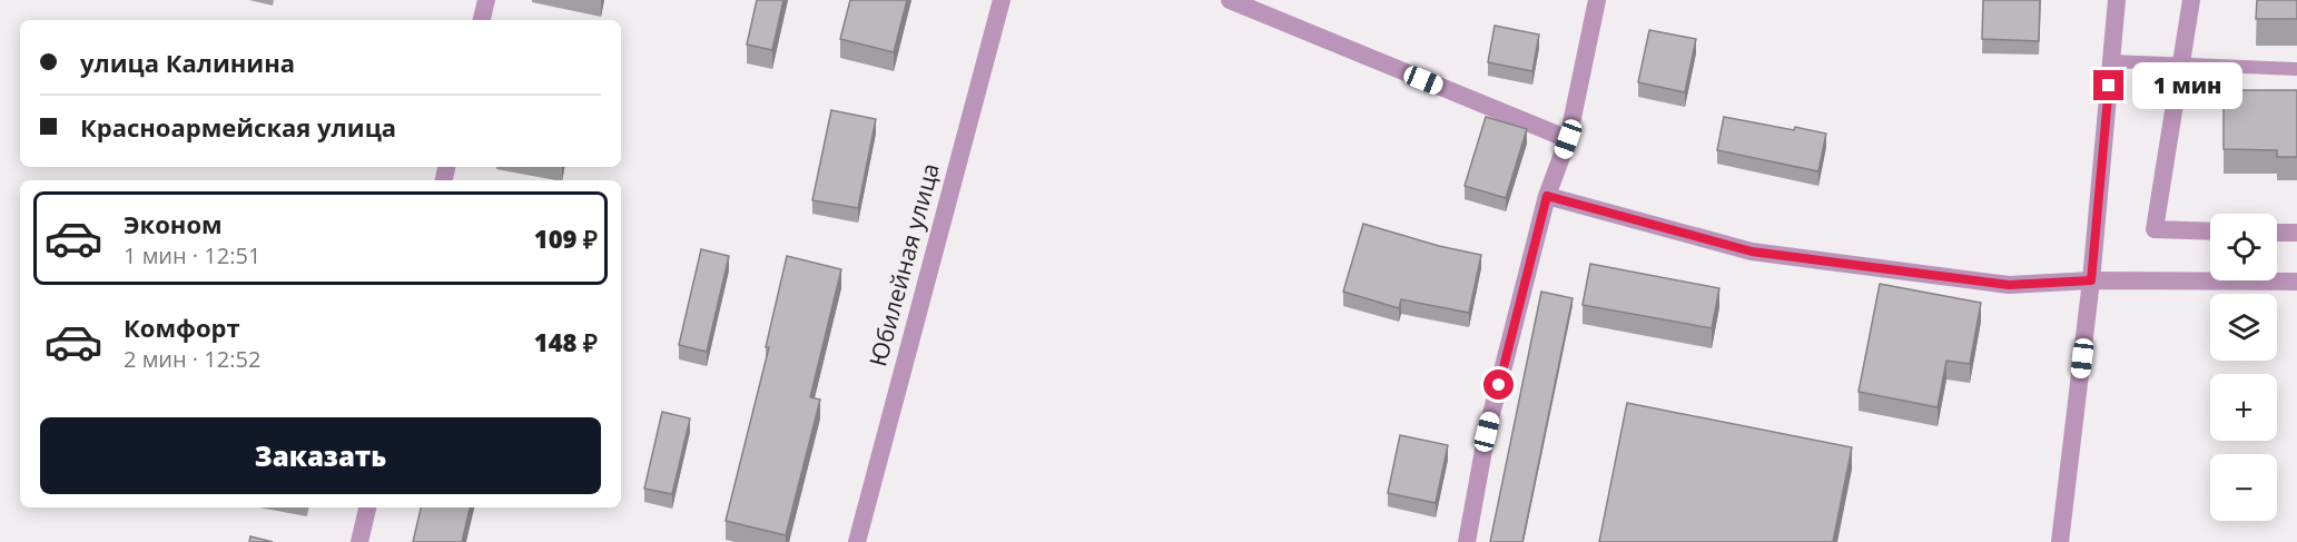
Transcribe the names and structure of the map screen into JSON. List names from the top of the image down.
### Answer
{
  "streets": {
    "street": ["Юбилейная улица"]
  },
  "page": {
    "banner": ["улица Калинина", "Красноармейская улица"],
    "bubble": "1 мин",
    "list": [
      {
        "name": "Эконом",
        "note": "1 мин · 12:51",
        "value": "109 ₽"
      },
      {
        "name": "Комфорт",
        "note": "2 мин · 12:52",
        "value": "148 ₽"
      }
    ],
    "map_buttons": ["+", "−"],
    "buttons": "Заказать"
  }
}
